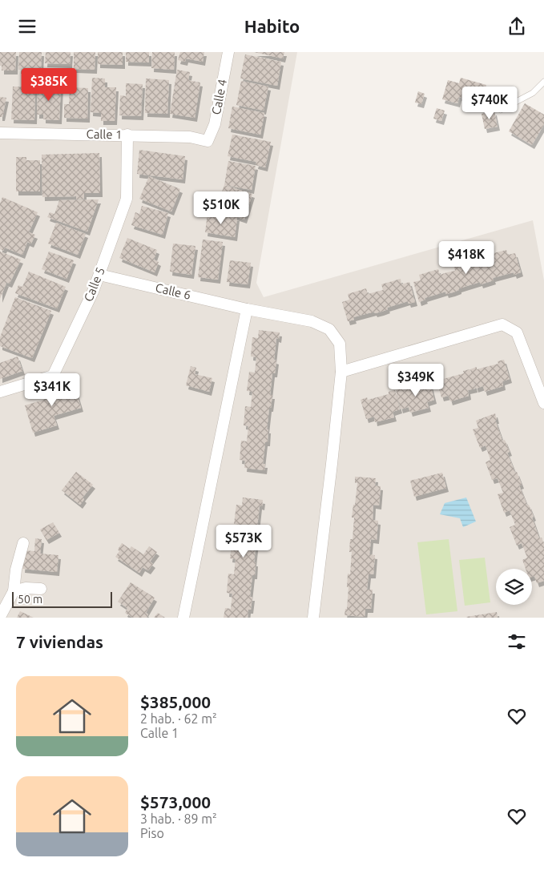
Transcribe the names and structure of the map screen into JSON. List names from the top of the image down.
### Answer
{
  "streets": {
    "street": [
      "Calle 4",
      "Calle 1",
      "Calle 5",
      "Calle 6"
    ]
  },
  "crossings": [
    ["Calle 4", "Calle 1"],
    ["Calle 1", "Calle 5"],
    ["Calle 5", "Calle 6"]
  ],
  "scale_bar": "50 m",
  "page": {
    "header": "Habito",
    "price": [
      "$385K",
      "$740K",
      "$510K",
      "$418K",
      "$349K",
      "$341K",
      "$573K"
    ],
    "scale": "50 m",
    "heading": "7 viviendas",
    "list": [
      {
        "name": "$385,000",
        "note": "2 hab. · 62 m² · Calle 1"
      },
      {
        "name": "$573,000",
        "note": "3 hab. · 89 m² · Piso"
      }
    ]
  }
}
